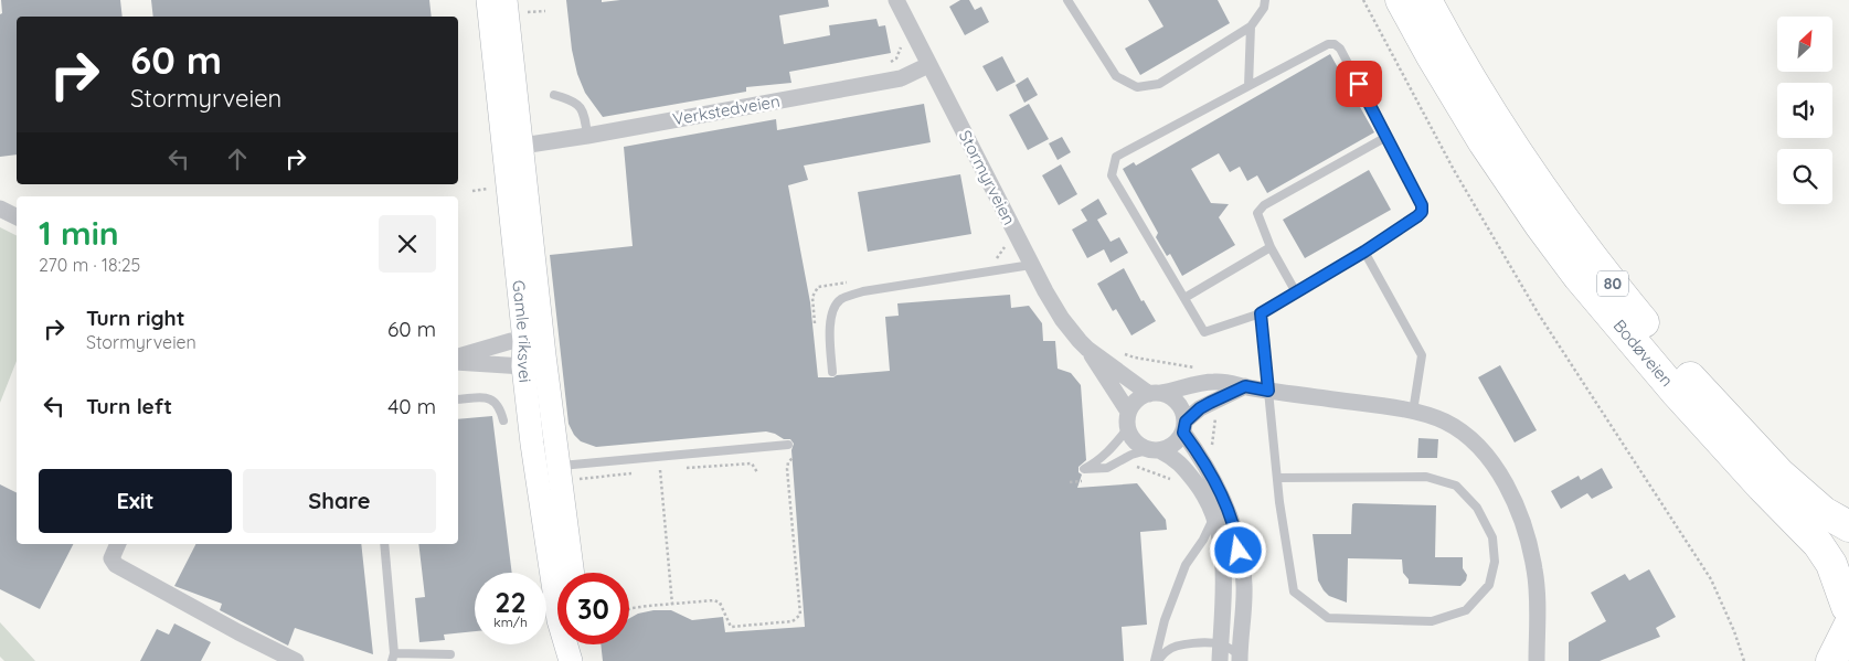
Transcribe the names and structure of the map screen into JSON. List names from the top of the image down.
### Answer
{
  "streets": {
    "highway": ["80", "Bodøveien"],
    "street": ["Verkstedveien", "Stormyrveien", "Gamle riksvei"]
  },
  "crossings": [
    ["Verkstedveien", "Stormyrveien"],
    ["Verkstedveien", "Gamle riksvei"]
  ],
  "north": "top right",
  "page": {
    "turn": ["60 m", "Stormyrveien"],
    "heading": ["1 min", "270 m · 18:25"],
    "list": [
      {
        "name": "Turn right",
        "note": "Stormyrveien",
        "value": "60 m"
      },
      {
        "name": "Turn left",
        "value": "40 m"
      }
    ],
    "buttons": ["Exit", "Share"],
    "speed": "22 km/h",
    "limit": "30"
  }
}
